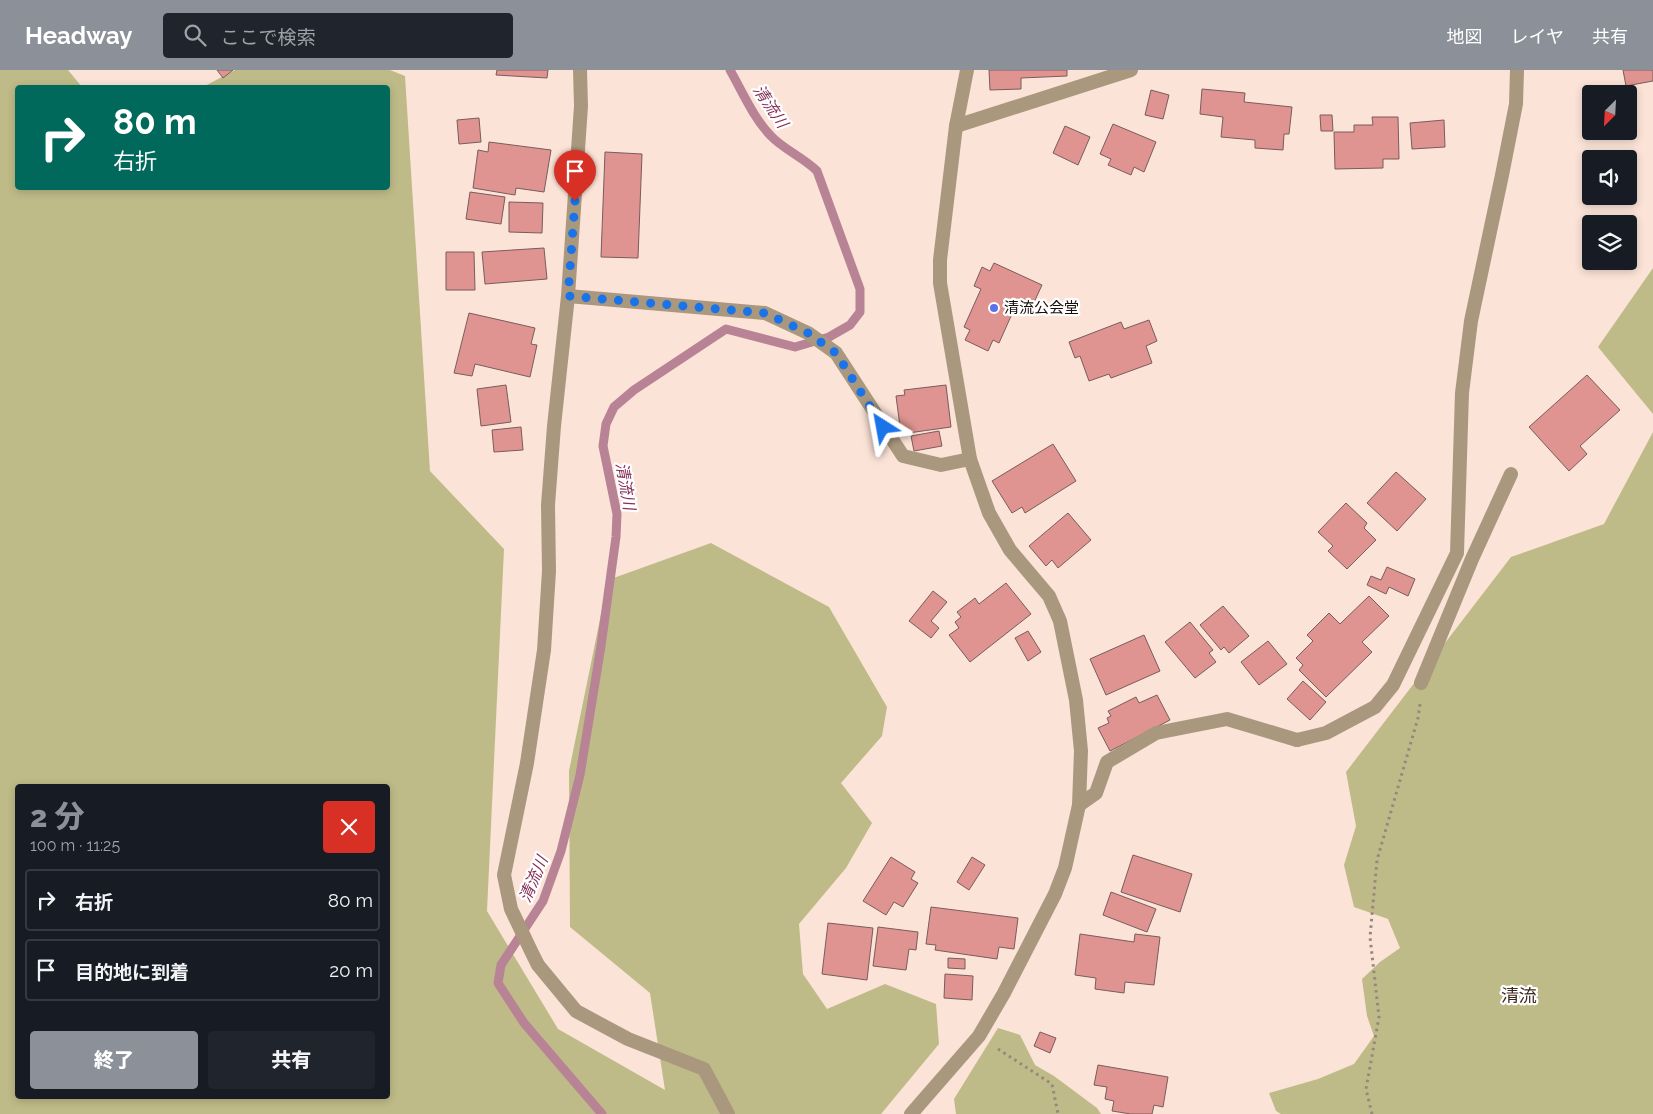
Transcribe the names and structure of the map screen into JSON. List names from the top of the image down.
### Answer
{
  "districts": ["清流"],
  "water": ["清流川"],
  "places": ["清流公会堂"],
  "north": "bottom left",
  "page": {
    "header": "Headway",
    "search": "ここで検索",
    "nav": ["地図", "レイヤ", "共有"],
    "turn": ["80 m", "右折"],
    "heading": ["2 分", "100 m · 11:25"],
    "list": [
      {
        "name": "右折",
        "value": "80 m"
      },
      {
        "name": "目的地に到着",
        "value": "20 m"
      }
    ],
    "buttons": ["終了", "共有"]
  }
}
